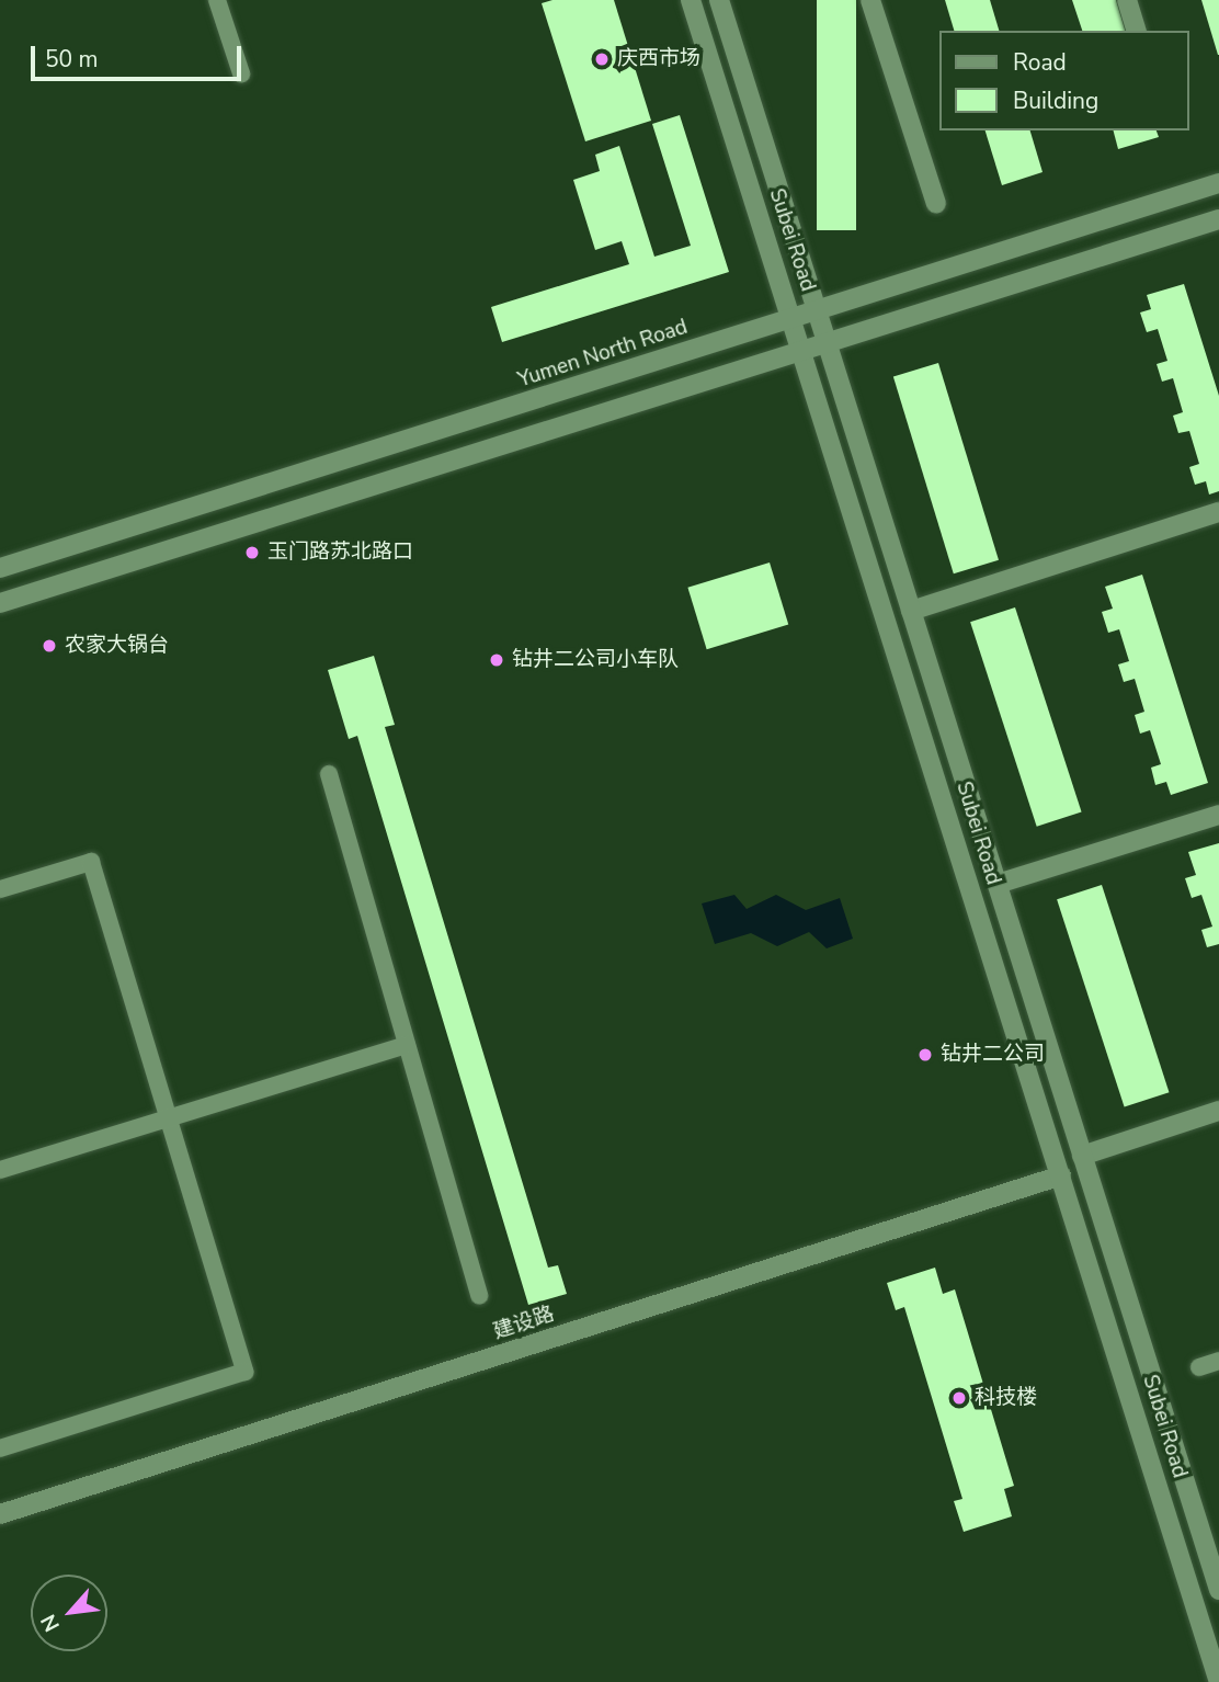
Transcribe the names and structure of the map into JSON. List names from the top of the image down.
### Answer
{
  "streets": {
    "street": ["Subei Road", "Yumen North Road", "建设路"]
  },
  "crossings": [
    ["Subei Road", "Yumen North Road"],
    ["Subei Road", "建设路"]
  ],
  "places": [
    "庆西市场",
    "玉门路苏北路口",
    "农家大锅台",
    "钻井二公司小车队",
    "钻井二公司",
    "科技楼"
  ],
  "legend": ["Road", "Building"],
  "scale_bar": "50 m",
  "north": "bottom left"
}
